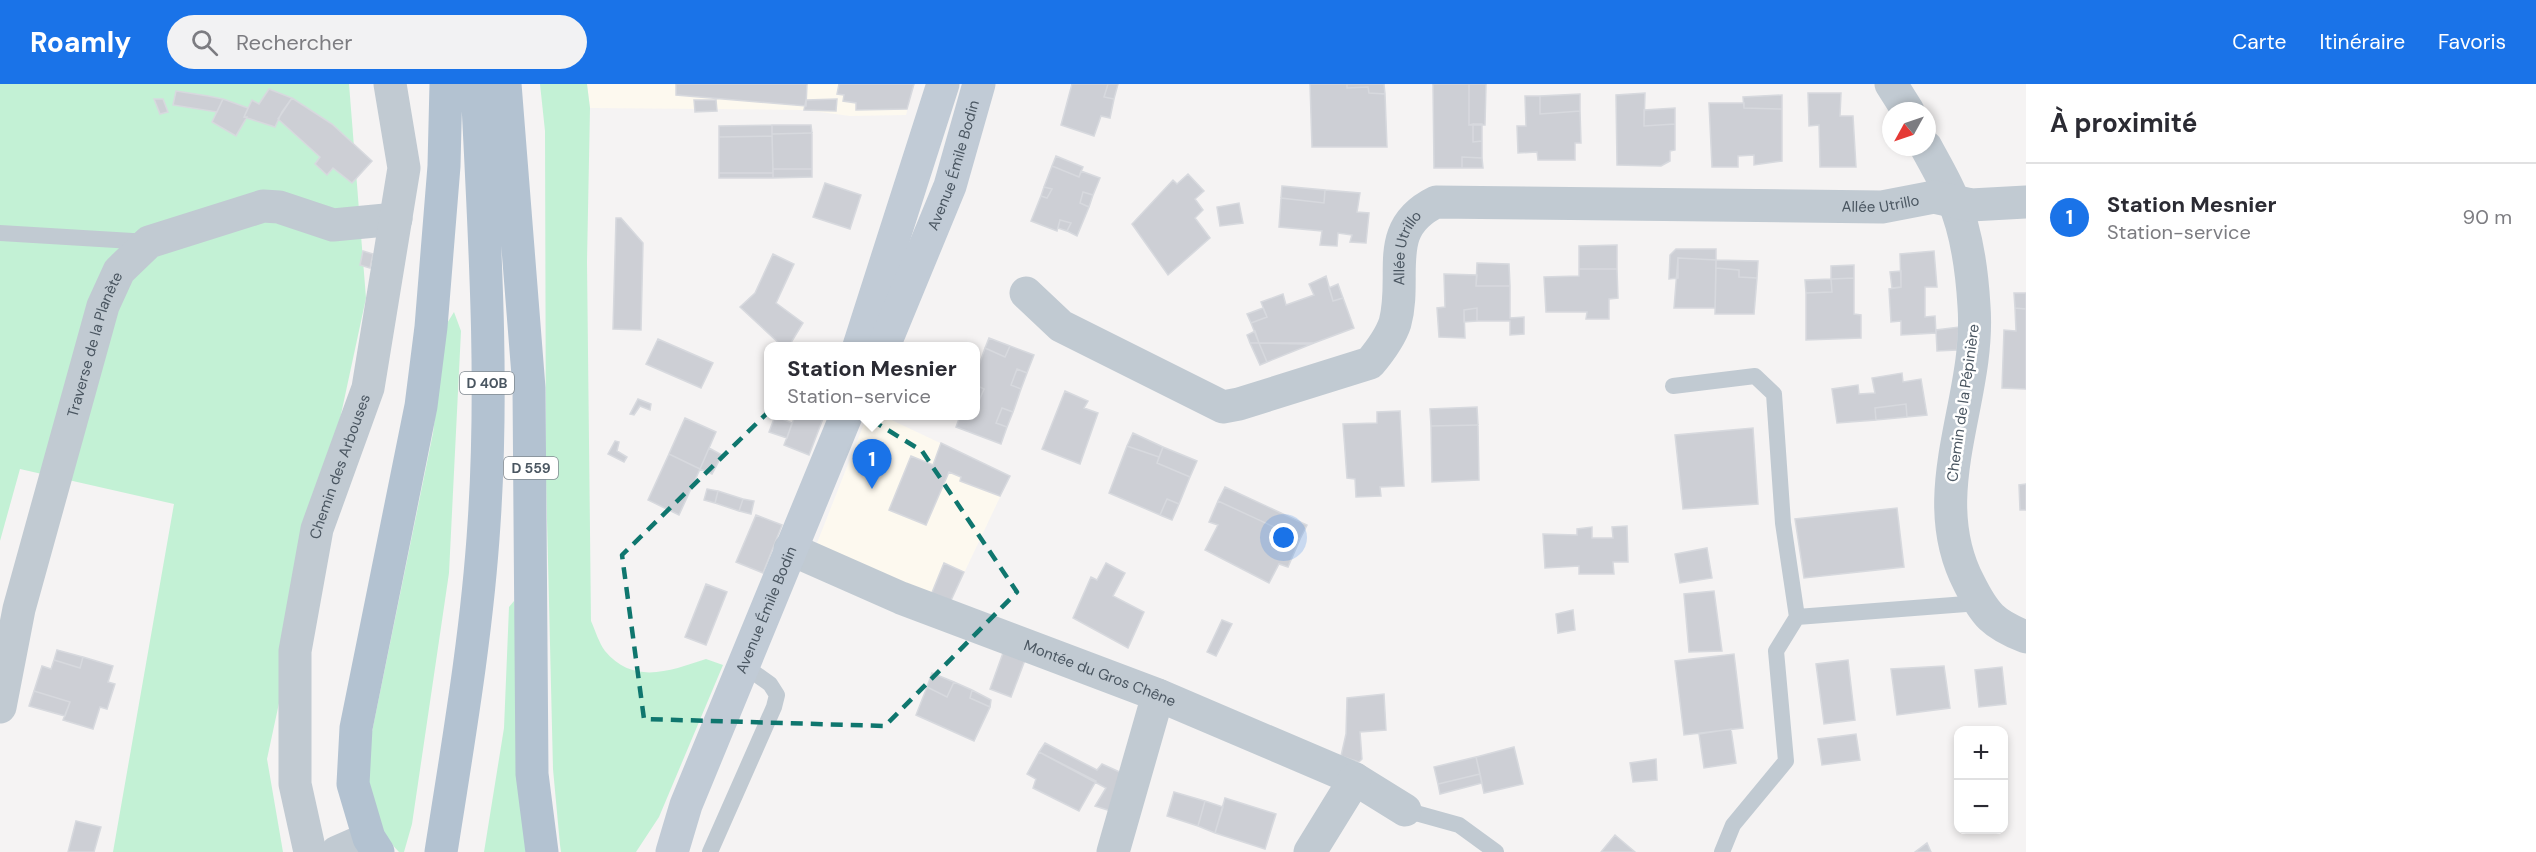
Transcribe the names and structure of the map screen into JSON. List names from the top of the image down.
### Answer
{
  "streets": {
    "main road": ["D 40B", "D 559"],
    "street": [
      "Avenue Émile Bodin",
      "Allée Utrillo",
      "Traverse de la Planète",
      "Chemin de la Pépinière",
      "Chemin des Arbouses",
      "Montée du Gros Chêne"
    ]
  },
  "crossings": [
    ["Avenue Émile Bodin", "Montée du Gros Chêne"],
    ["Allée Utrillo", "Chemin de la Pépinière"],
    ["Traverse de la Planète", "Chemin des Arbouses"]
  ],
  "north": "bottom left",
  "page": {
    "header": "Roamly",
    "search": "Rechercher",
    "nav": ["Carte", "Itinéraire", "Favoris"],
    "heading": "À proximité",
    "list": [
      {
        "mark": "1",
        "name": "Station Mesnier",
        "note": "Station-service",
        "value": "90 m"
      }
    ],
    "popup": ["Station Mesnier", "Station-service"],
    "pins": "1",
    "map_buttons": ["+", "−"]
  }
}
